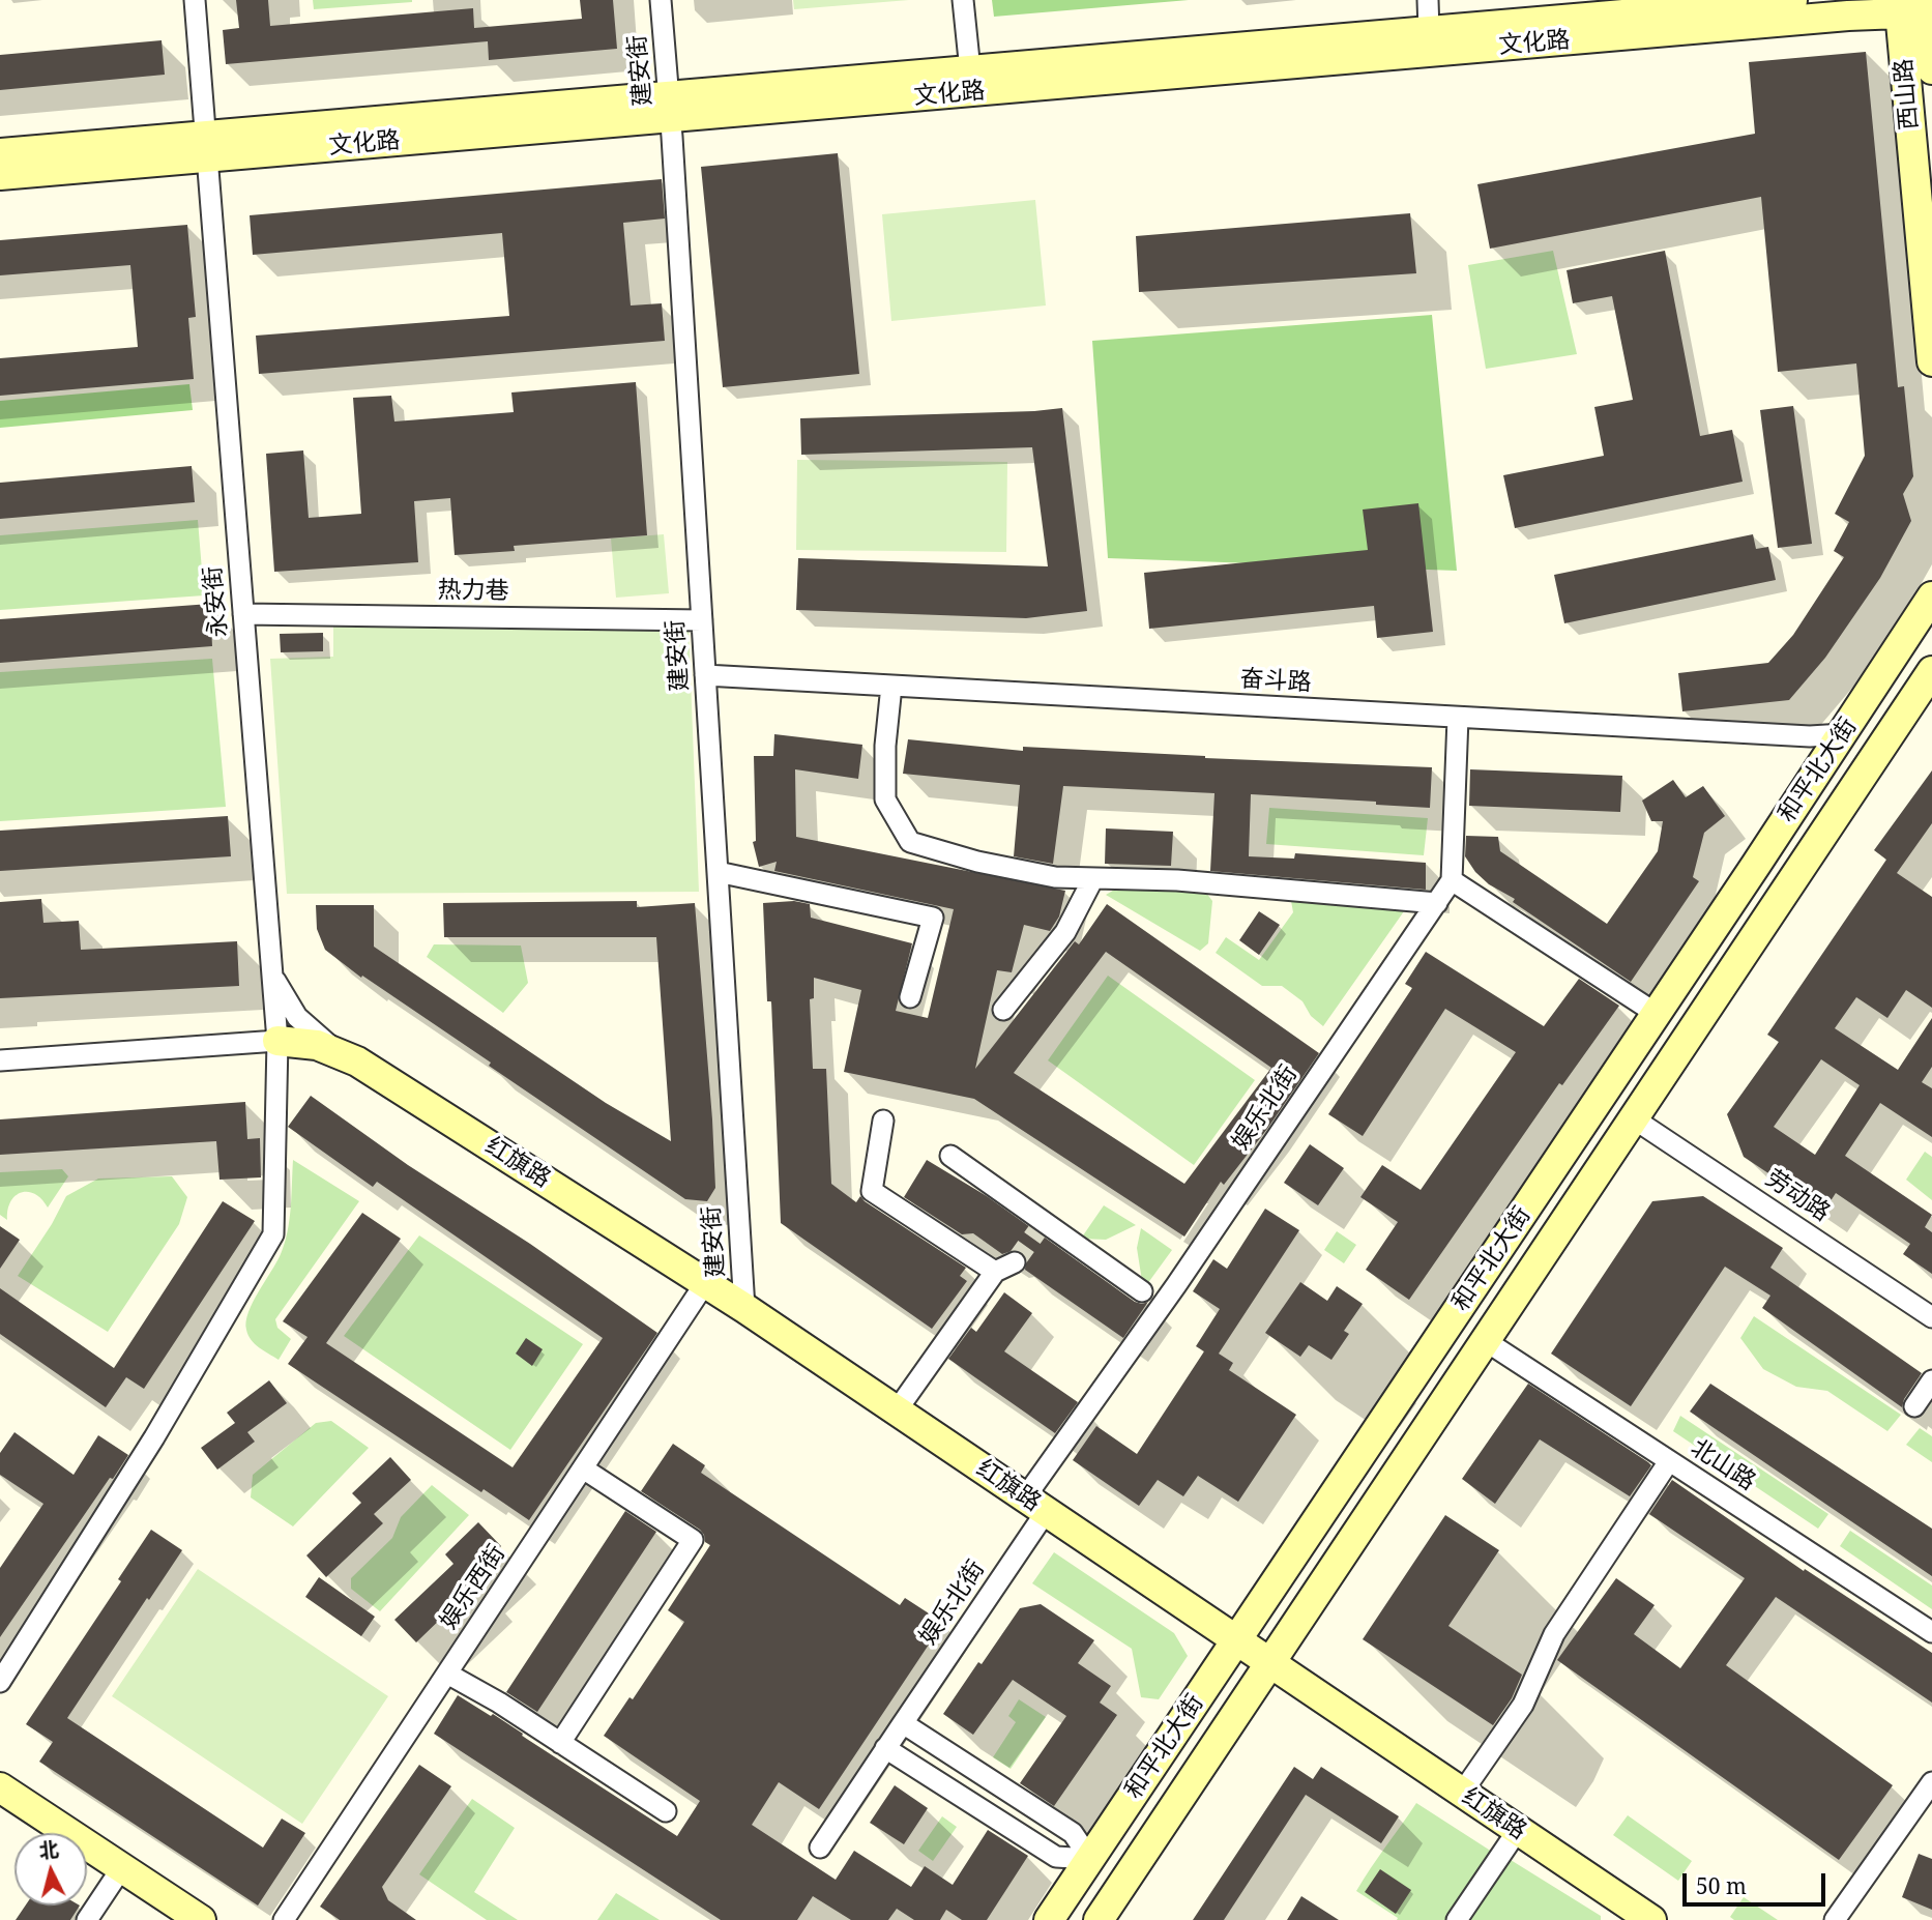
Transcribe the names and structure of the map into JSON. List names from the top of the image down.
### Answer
{
  "streets": {
    "main road": [
      "文化路",
      "西山路",
      "和平北大街",
      "红旗路"
    ],
    "street": [
      "建安街",
      "热力巷",
      "永安街",
      "奋斗路",
      "娱乐北街",
      "劳动路",
      "北山路",
      "娱乐西街"
    ]
  },
  "crossings": [
    ["文化路", "建安街"],
    ["文化路", "西山路"],
    ["文化路", "永安街"],
    ["建安街", "热力巷"],
    ["建安街", "奋斗路"],
    ["建安街", "红旗路"],
    ["热力巷", "永安街"],
    ["永安街", "红旗路"],
    ["奋斗路", "和平北大街"],
    ["和平北大街", "红旗路"],
    ["和平北大街", "劳动路"],
    ["和平北大街", "北山路"],
    ["娱乐北街", "红旗路"],
    ["红旗路", "娱乐西街"]
  ],
  "scale_bar": "50 m",
  "north": "top"
}
